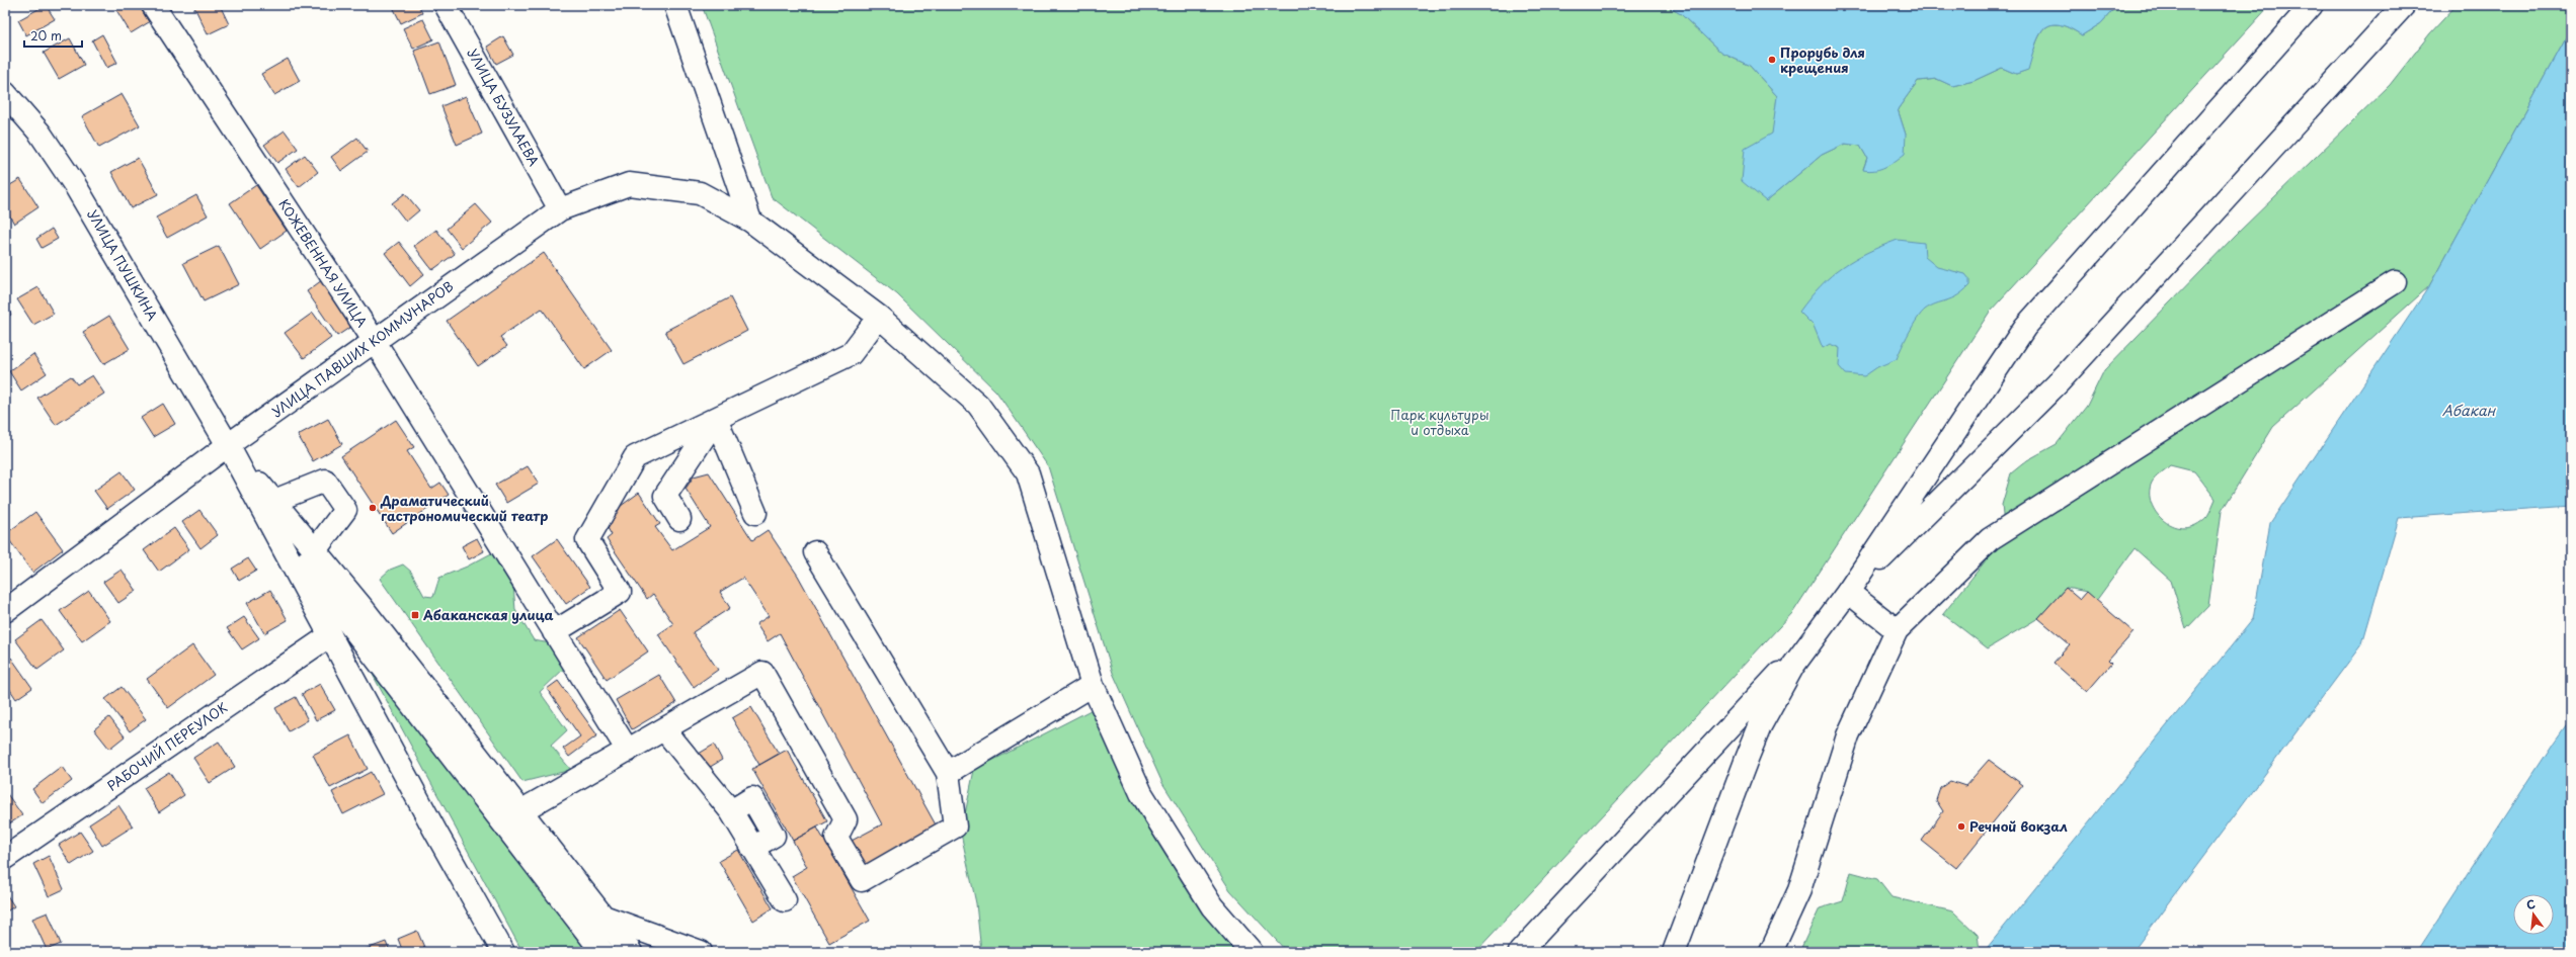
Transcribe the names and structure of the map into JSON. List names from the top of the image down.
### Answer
{
  "streets": {
    "main road": [
      "УЛИЦА БУЗУЛАЕВА",
      "КОЖЕВЕННАЯ УЛИЦА",
      "УЛИЦА ПУШКИНА",
      "УЛИЦА ПАВШИХ КОММУНАРОВ",
      "РАБОЧИЙ ПЕРЕУЛОК"
    ]
  },
  "crossings": [
    ["УЛИЦА БУЗУЛАЕВА", "УЛИЦА ПАВШИХ КОММУНАРОВ"],
    ["КОЖЕВЕННАЯ УЛИЦА", "УЛИЦА ПАВШИХ КОММУНАРОВ"],
    ["УЛИЦА ПУШКИНА", "УЛИЦА ПАВШИХ КОММУНАРОВ"]
  ],
  "water": ["Абакан"],
  "parks": ["Парк культуры и отдыха"],
  "places": {
    "other": ["Прорубь для крещения", "Драматический гастрономический театр", "Речной вокзал"],
    "transit": ["Абаканская улица"]
  },
  "scale_bar": "20 m",
  "north": "top"
}
